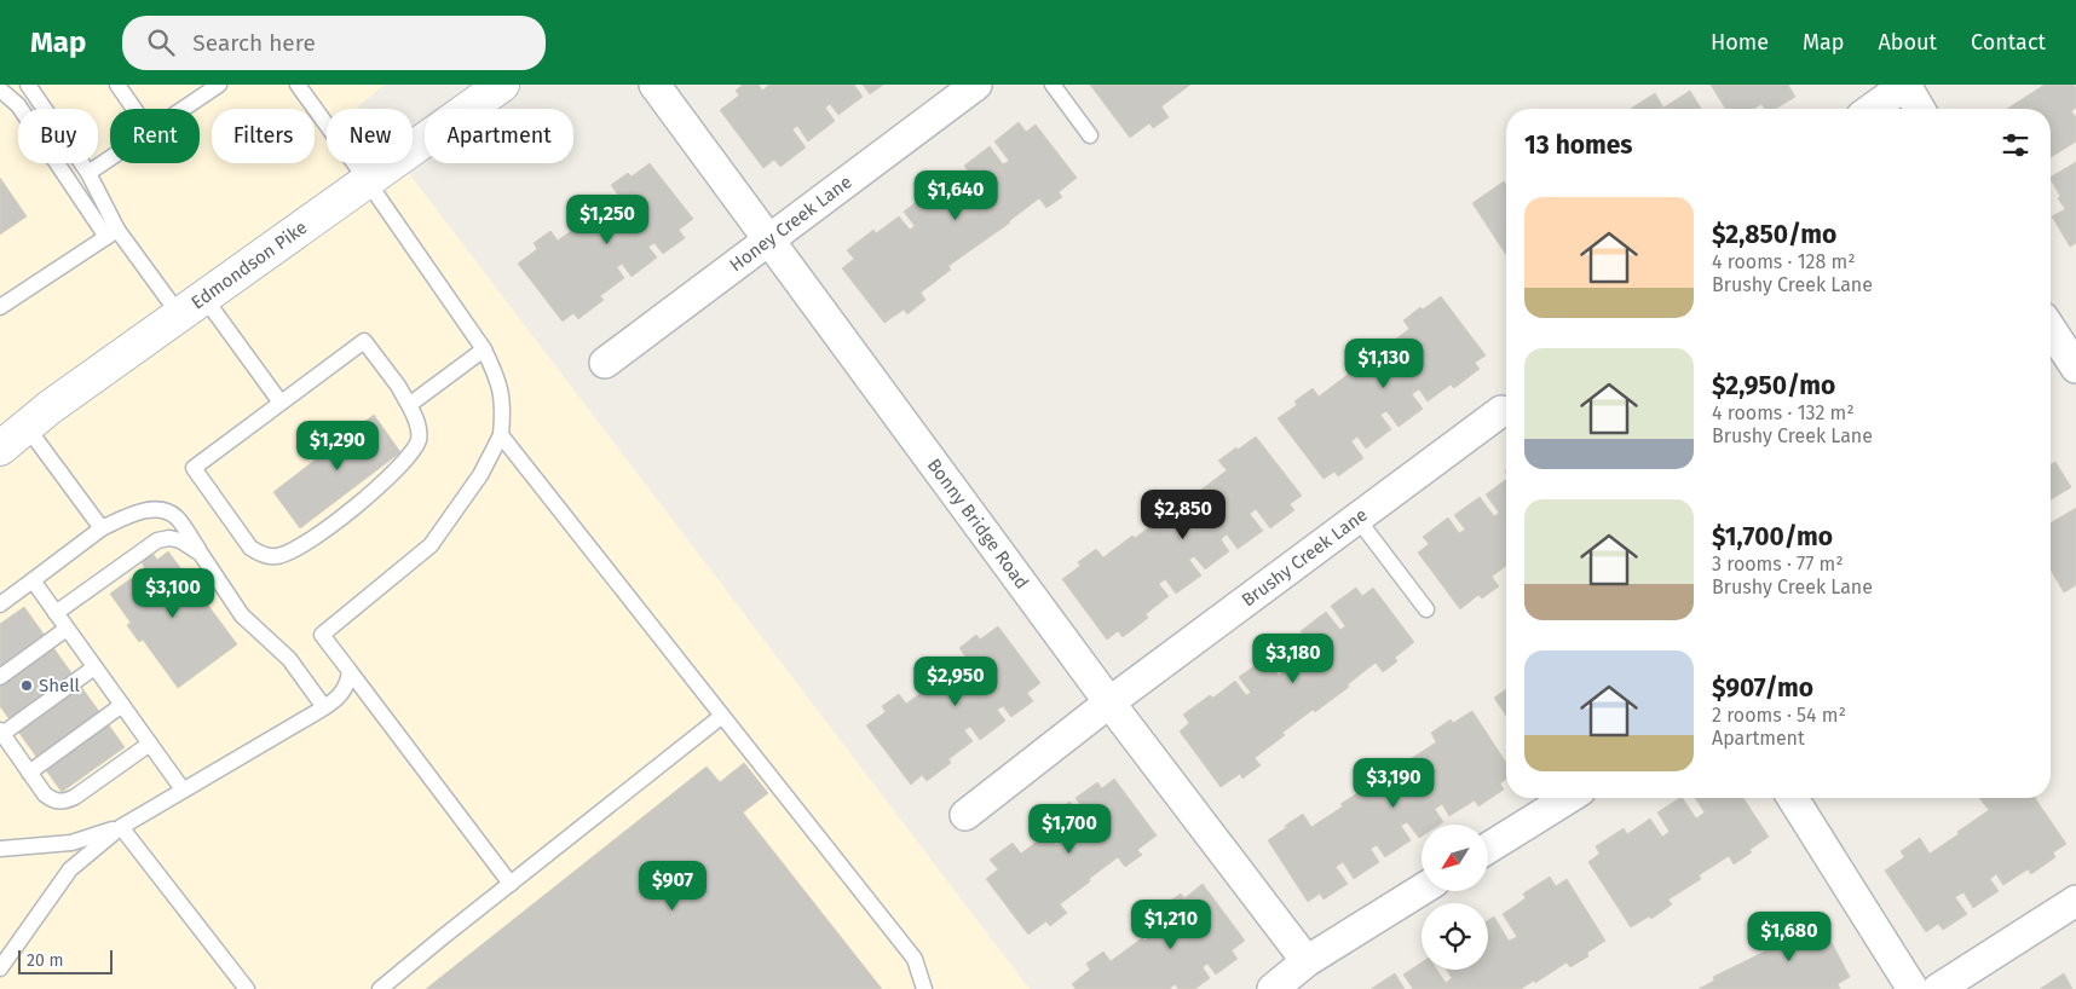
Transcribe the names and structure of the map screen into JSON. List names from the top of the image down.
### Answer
{
  "streets": {
    "main road": ["Edmondson Pike"],
    "street": ["Honey Creek Lane", "Bonny Bridge Road", "Brushy Creek Lane"]
  },
  "crossings": [
    ["Honey Creek Lane", "Bonny Bridge Road"],
    ["Bonny Bridge Road", "Brushy Creek Lane"]
  ],
  "places": ["Shell"],
  "scale_bar": "20 m",
  "north": "bottom left",
  "page": {
    "header": "Map",
    "search": "Search here",
    "nav": [
      "Home",
      "Map",
      "About",
      "Contact"
    ],
    "chip": [
      "Buy",
      "Rent",
      "Filters",
      "New",
      "Apartment"
    ],
    "heading": "13 homes",
    "price": [
      "$1,640",
      "$1,250",
      "$1,130",
      "$1,290",
      "$2,850",
      "$3,100",
      "$3,180",
      "$2,950",
      "$3,190",
      "$1,700",
      "$907",
      "$1,210",
      "$1,680"
    ],
    "list": [
      {
        "name": "$2,850/mo",
        "note": "4 rooms · 128 m² · Brushy Creek Lane"
      },
      {
        "name": "$2,950/mo",
        "note": "4 rooms · 132 m² · Brushy Creek Lane"
      },
      {
        "name": "$1,700/mo",
        "note": "3 rooms · 77 m² · Brushy Creek Lane"
      },
      {
        "name": "$907/mo",
        "note": "2 rooms · 54 m² · Apartment"
      }
    ],
    "scale": "20 m"
  }
}
